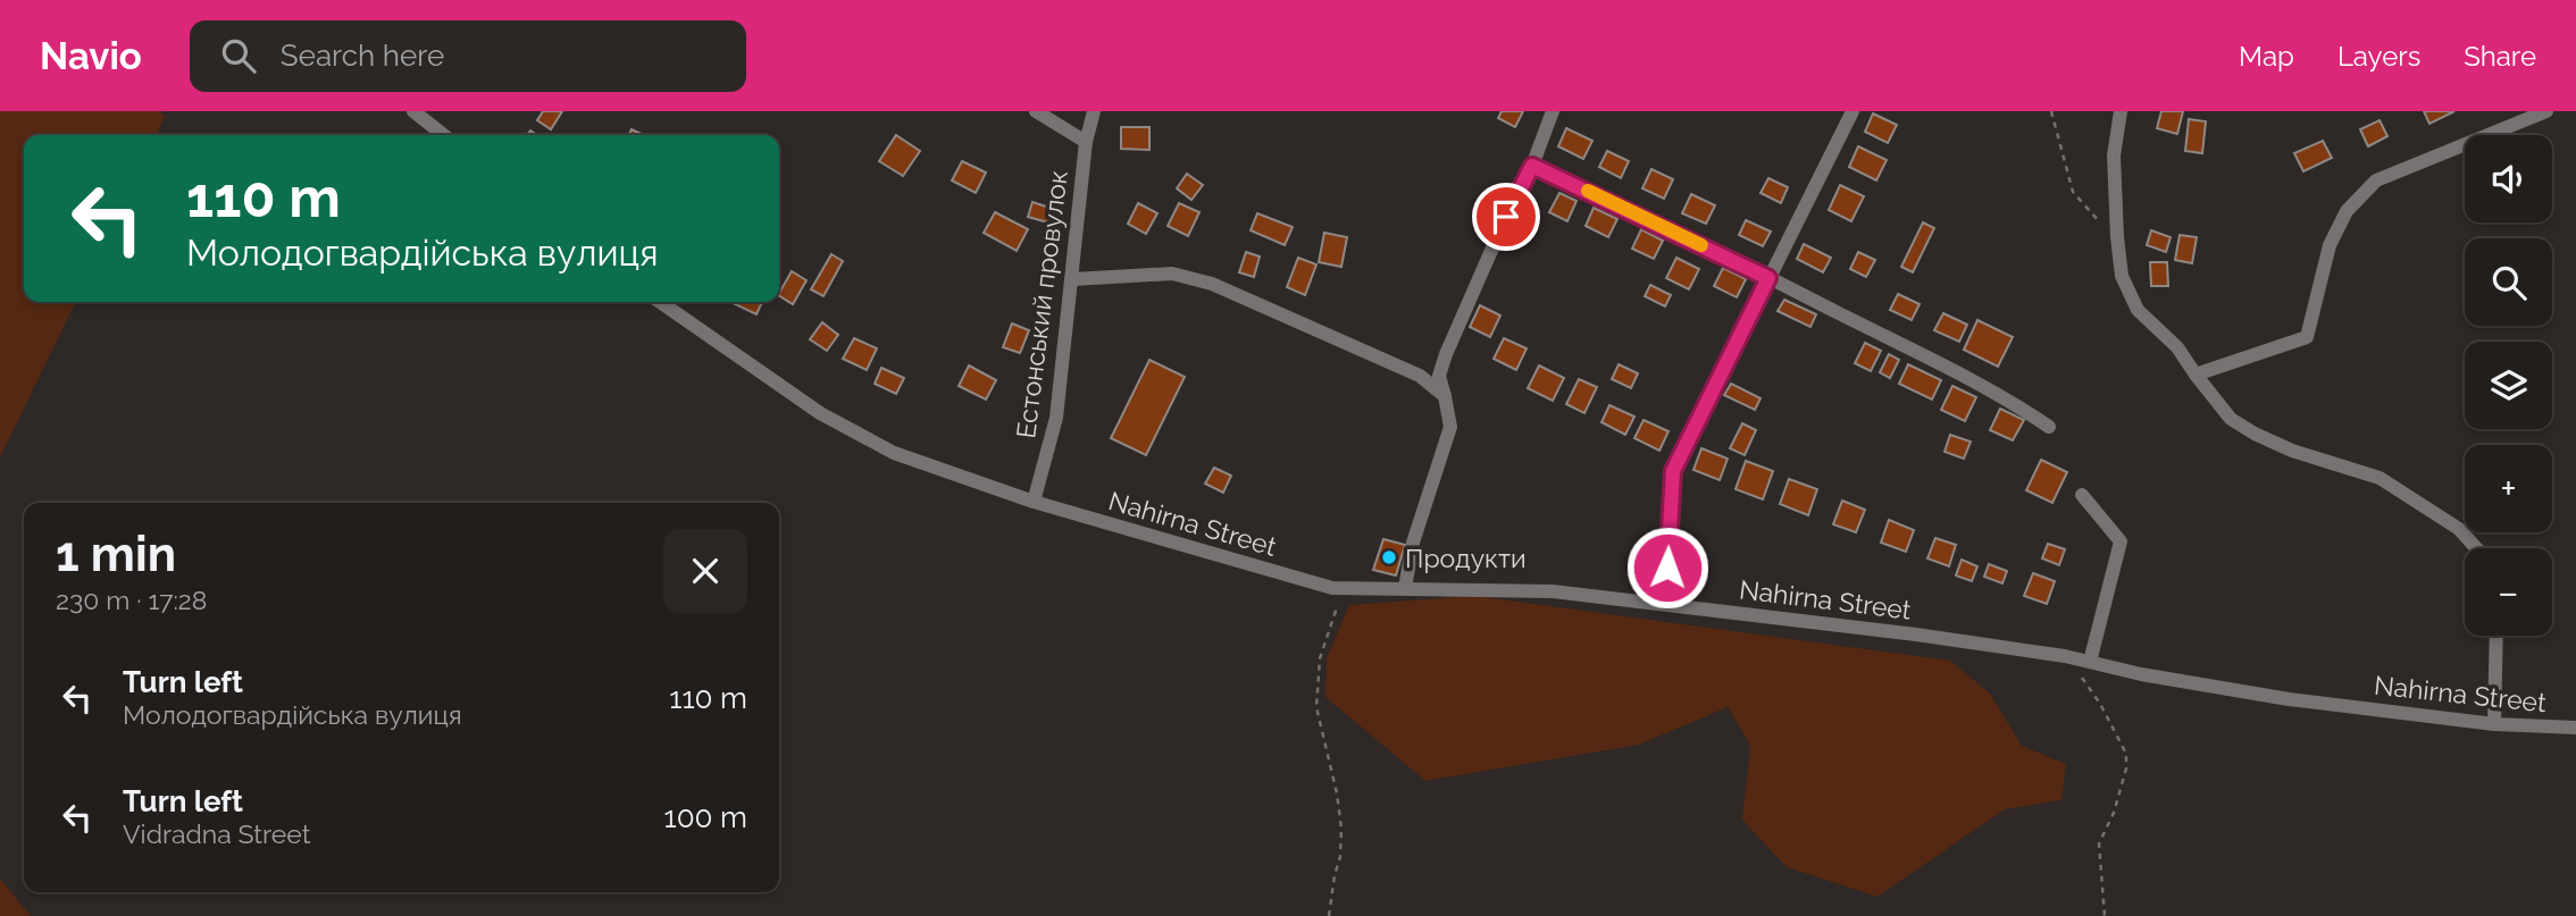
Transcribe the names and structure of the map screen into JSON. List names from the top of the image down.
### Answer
{
  "streets": {
    "street": ["Естонський провулок", "Nahirna Street"]
  },
  "crossings": [
    ["Естонський провулок", "Nahirna Street"]
  ],
  "places": ["Продукти"],
  "page": {
    "header": "Navio",
    "search": "Search here",
    "nav": ["Map", "Layers", "Share"],
    "map_buttons": ["+", "−"],
    "turn": ["110 m", "Молодогвардійська вулиця"],
    "heading": ["1 min", "230 m · 17:28"],
    "list": [
      {
        "name": "Turn left",
        "note": "Молодогвардійська вулиця",
        "value": "110 m"
      },
      {
        "name": "Turn left",
        "note": "Vidradna Street",
        "value": "100 m"
      }
    ]
  }
}
